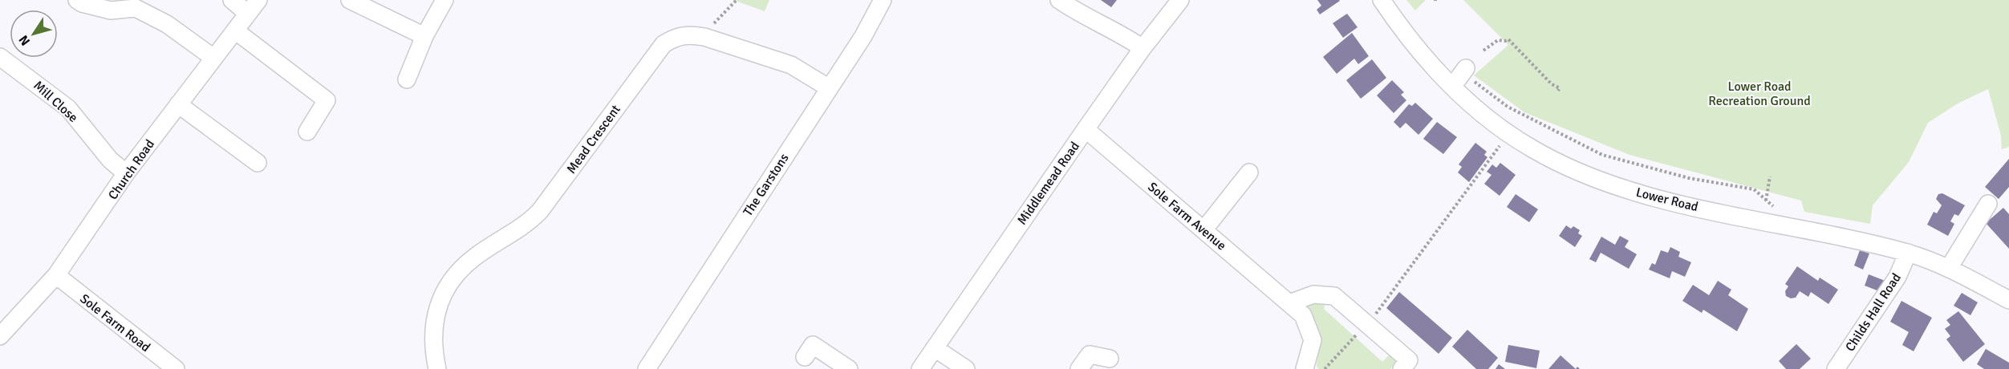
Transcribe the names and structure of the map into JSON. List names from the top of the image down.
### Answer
{
  "streets": {
    "street": [
      "Mill Close",
      "Mead Crescent",
      "Church Road",
      "Middlemead Road",
      "The Garstons",
      "Lower Road",
      "Sole Farm Avenue",
      "Childs Hall Road",
      "Sole Farm Road"
    ]
  },
  "crossings": [
    ["Mill Close", "Church Road"],
    ["Mead Crescent", "The Garstons"],
    ["Church Road", "Sole Farm Road"],
    ["Middlemead Road", "Sole Farm Avenue"],
    ["Lower Road", "Childs Hall Road"]
  ],
  "parks": ["Lower Road Recreation Ground"],
  "north": "bottom left"
}
